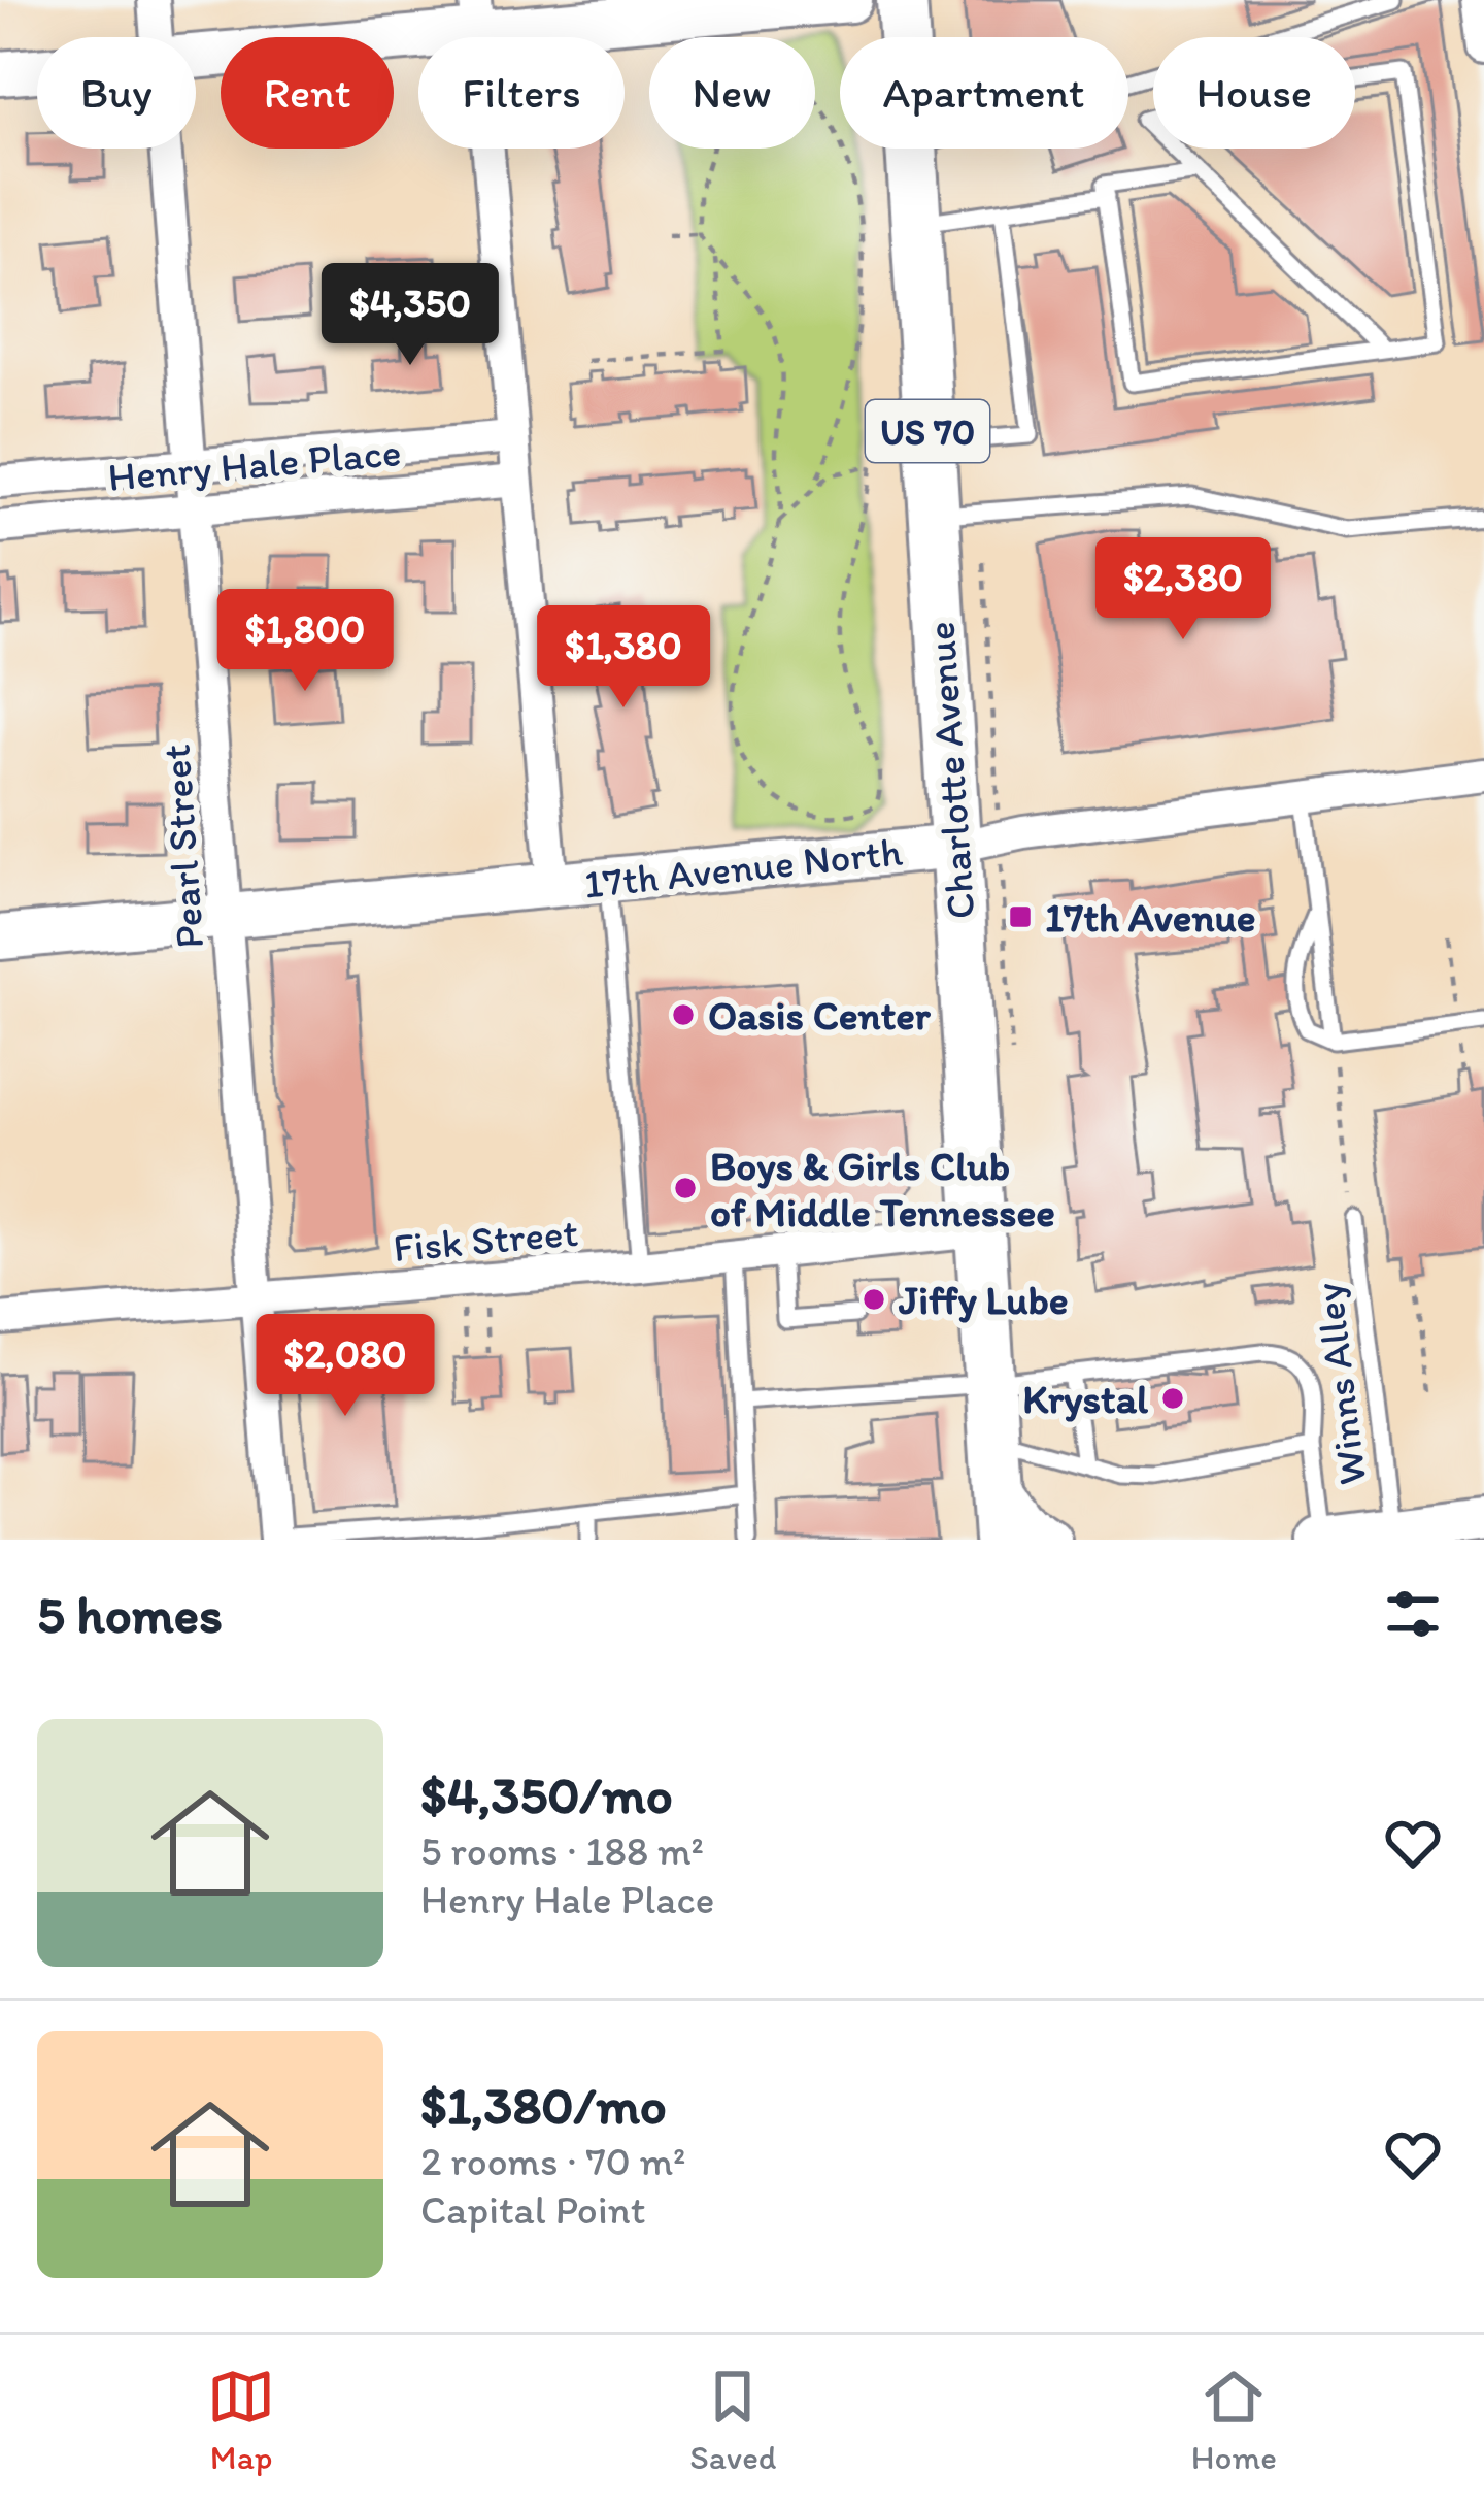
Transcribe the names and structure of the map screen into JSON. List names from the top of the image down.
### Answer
{
  "streets": {
    "main road": ["US 70", "Charlotte Avenue"],
    "street": [
      "Henry Hale Place",
      "Pearl Street",
      "17th Avenue North",
      "Fisk Street"
    ],
    "lane": ["Winns Alley"]
  },
  "crossings": [
    ["Henry Hale Place", "Pearl Street"],
    ["Charlotte Avenue", "17th Avenue North"],
    ["Charlotte Avenue", "Fisk Street"],
    ["Pearl Street", "17th Avenue North"],
    ["Pearl Street", "Fisk Street"]
  ],
  "places": {
    "transit": ["17th Avenue"],
    "other": [
      "Oasis Center",
      "Boys & Girls Club of Middle Tennessee",
      "Jiffy Lube",
      "Krystal"
    ]
  },
  "page": {
    "chip": [
      "Buy",
      "Rent",
      "Filters",
      "New",
      "Apartment",
      "House"
    ],
    "price": [
      "$4,350",
      "$2,380",
      "$1,800",
      "$1,380",
      "$2,080"
    ],
    "heading": "5 homes",
    "list": [
      {
        "name": "$4,350/mo",
        "note": "5 rooms · 188 m² · Henry Hale Place"
      },
      {
        "name": "$1,380/mo",
        "note": "2 rooms · 70 m² · Capital Point"
      }
    ],
    "tabs": ["Map", "Saved", "Home"]
  }
}
